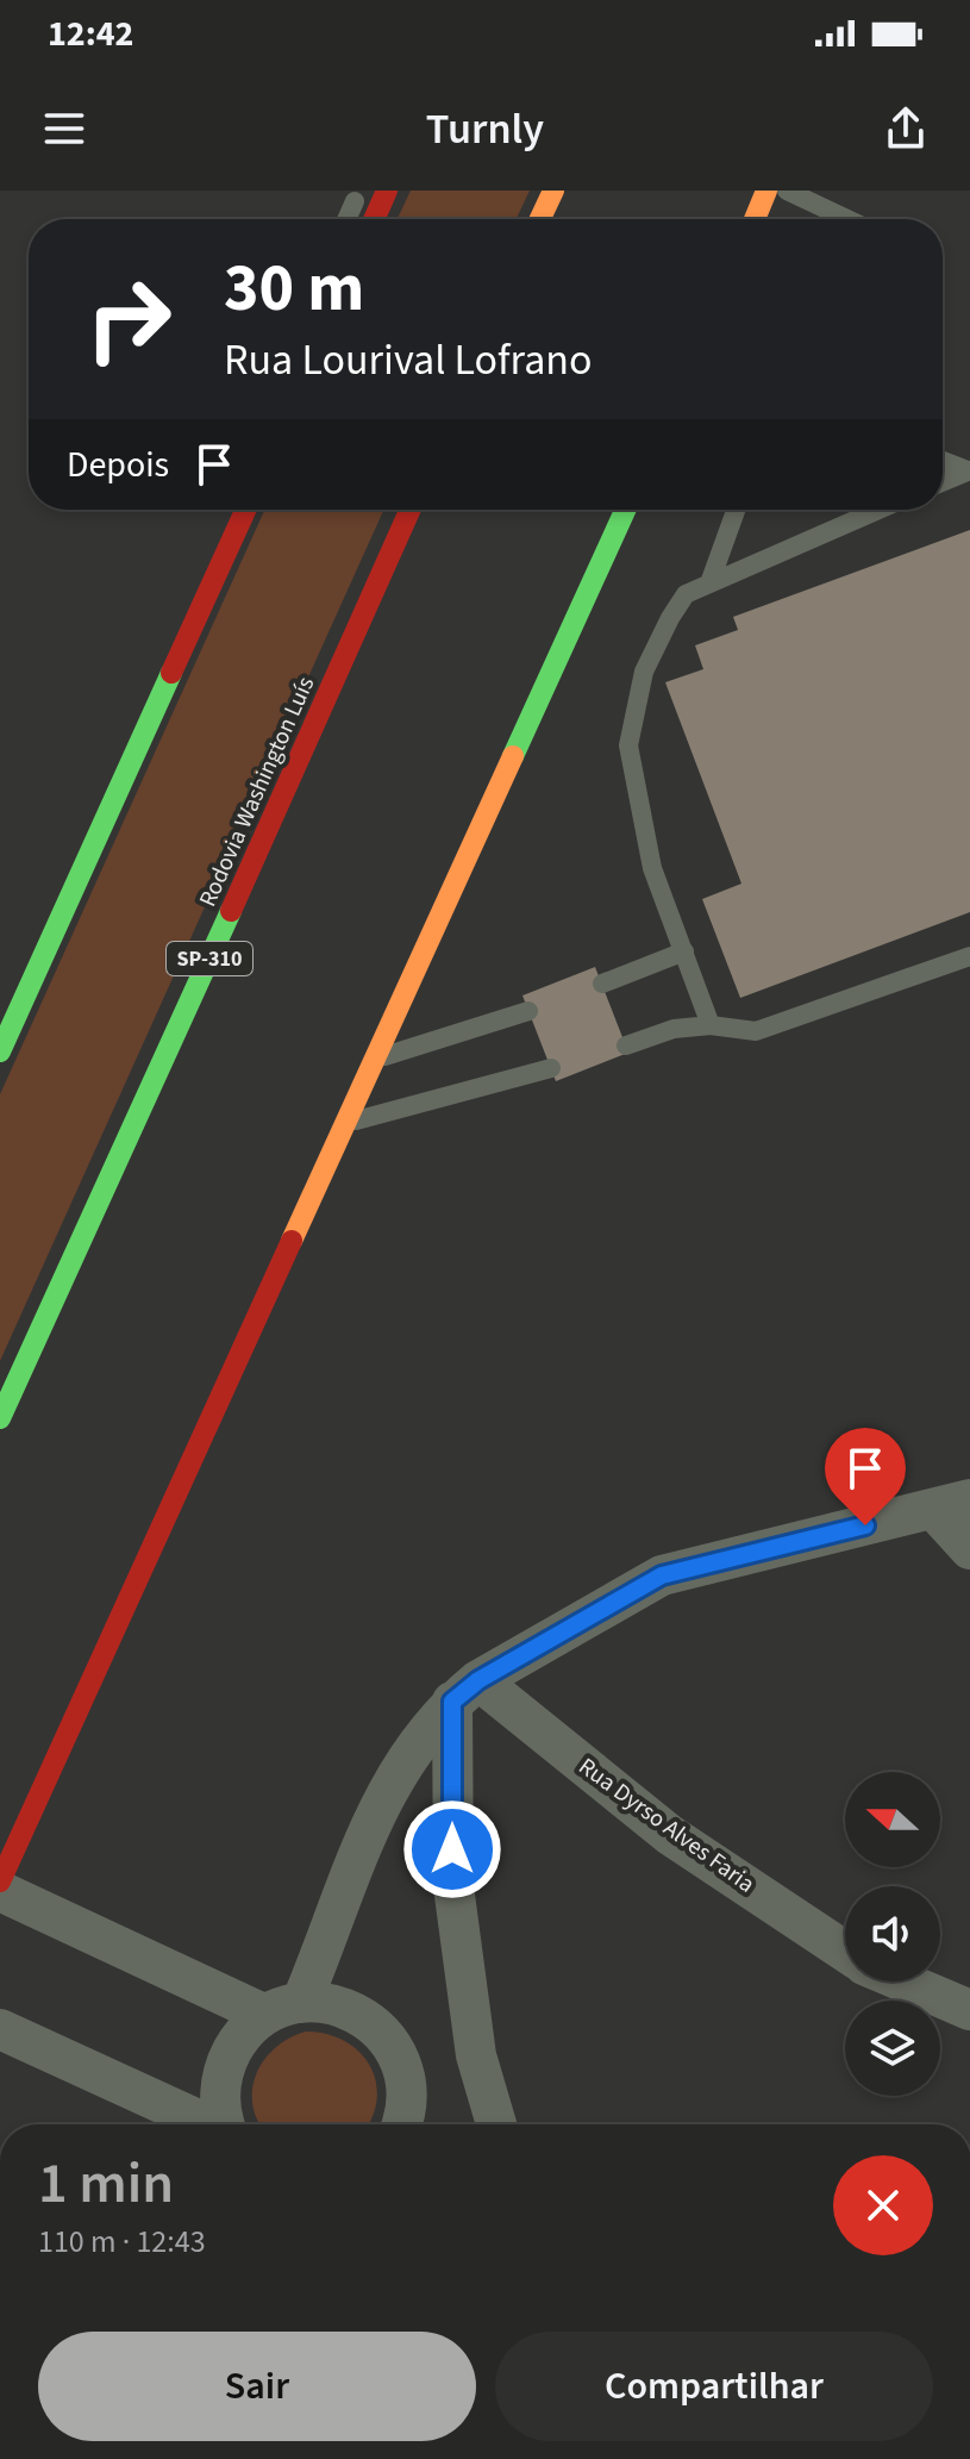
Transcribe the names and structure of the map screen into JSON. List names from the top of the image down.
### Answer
{
  "streets": {
    "highway": ["Rodovia Washington Luís", "SP-310"],
    "street": ["Rua Dyrso Alves Faria"]
  },
  "north": "left",
  "page": {
    "status": "12:42",
    "header": "Turnly",
    "turn": ["30 m", "Rua Lourival Lofrano"],
    "then": "Depois",
    "heading": ["1 min", "110 m · 12:43"],
    "buttons": ["Sair", "Compartilhar"]
  }
}
